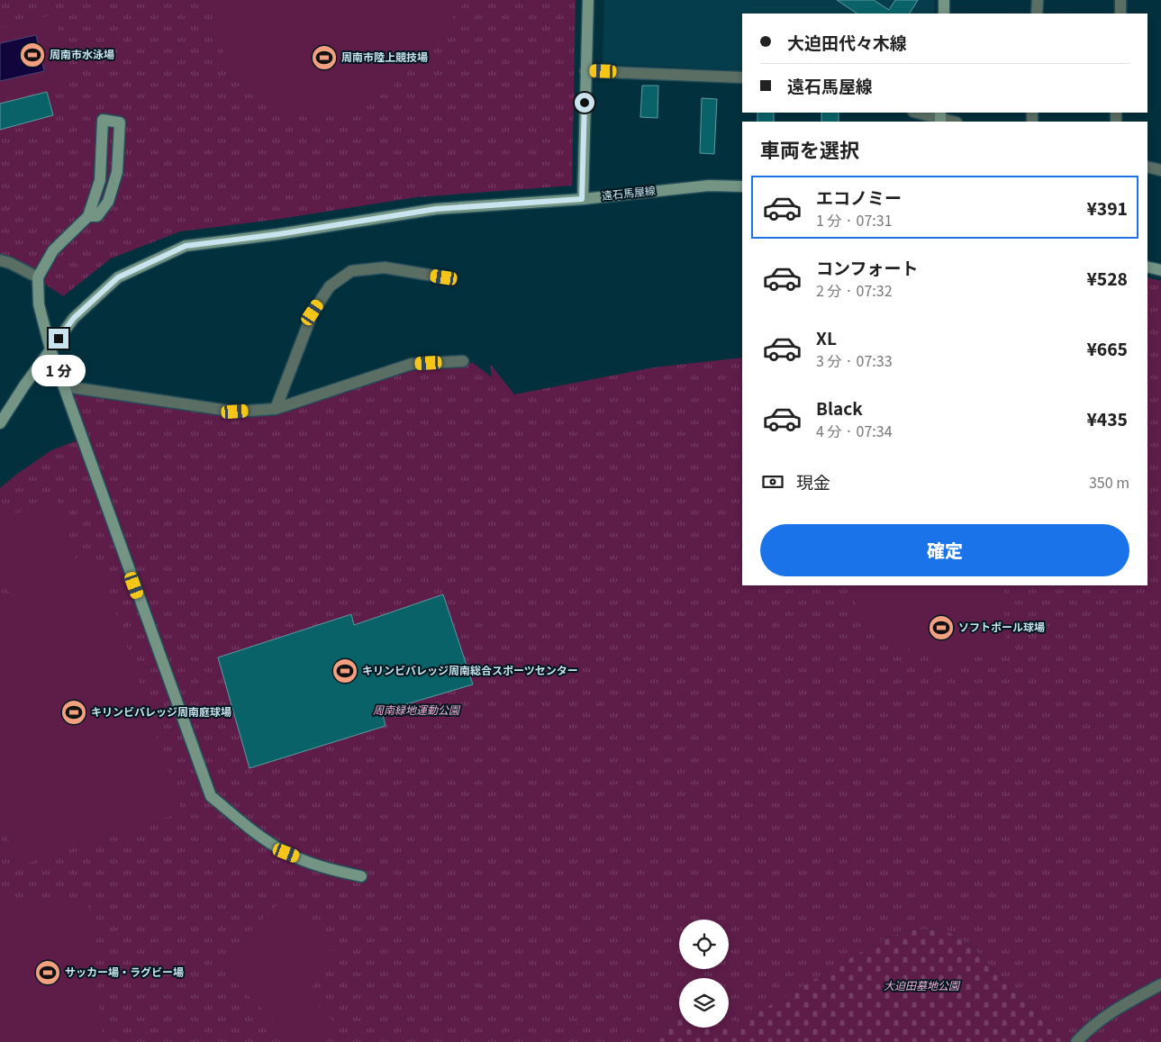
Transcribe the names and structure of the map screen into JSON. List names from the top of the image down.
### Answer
{
  "streets": {
    "street": ["遠石馬屋線"]
  },
  "parks": ["周南緑地運動公園", "大迫田墓地公園"],
  "places": {
    "sports": [
      "周南市水泳場",
      "周南市陸上競技場",
      "ソフトボール球場",
      "キリンビバレッジ周南総合スポーツセンター",
      "キリンビバレッジ周南庭球場",
      "サッカー場・ラグビー場"
    ]
  },
  "page": {
    "banner": ["大迫田代々木線", "遠石馬屋線"],
    "heading": "車両を選択",
    "list": [
      {
        "name": "エコノミー",
        "note": "1 分 · 07:31",
        "value": "¥391"
      },
      {
        "name": "コンフォート",
        "note": "2 分 · 07:32",
        "value": "¥528"
      },
      {
        "name": "XL",
        "note": "3 分 · 07:33",
        "value": "¥665"
      },
      {
        "name": "Black",
        "note": "4 分 · 07:34",
        "value": "¥435"
      }
    ],
    "bubble": "1 分",
    "pay": ["現金", "350 m"],
    "buttons": "確定"
  }
}
